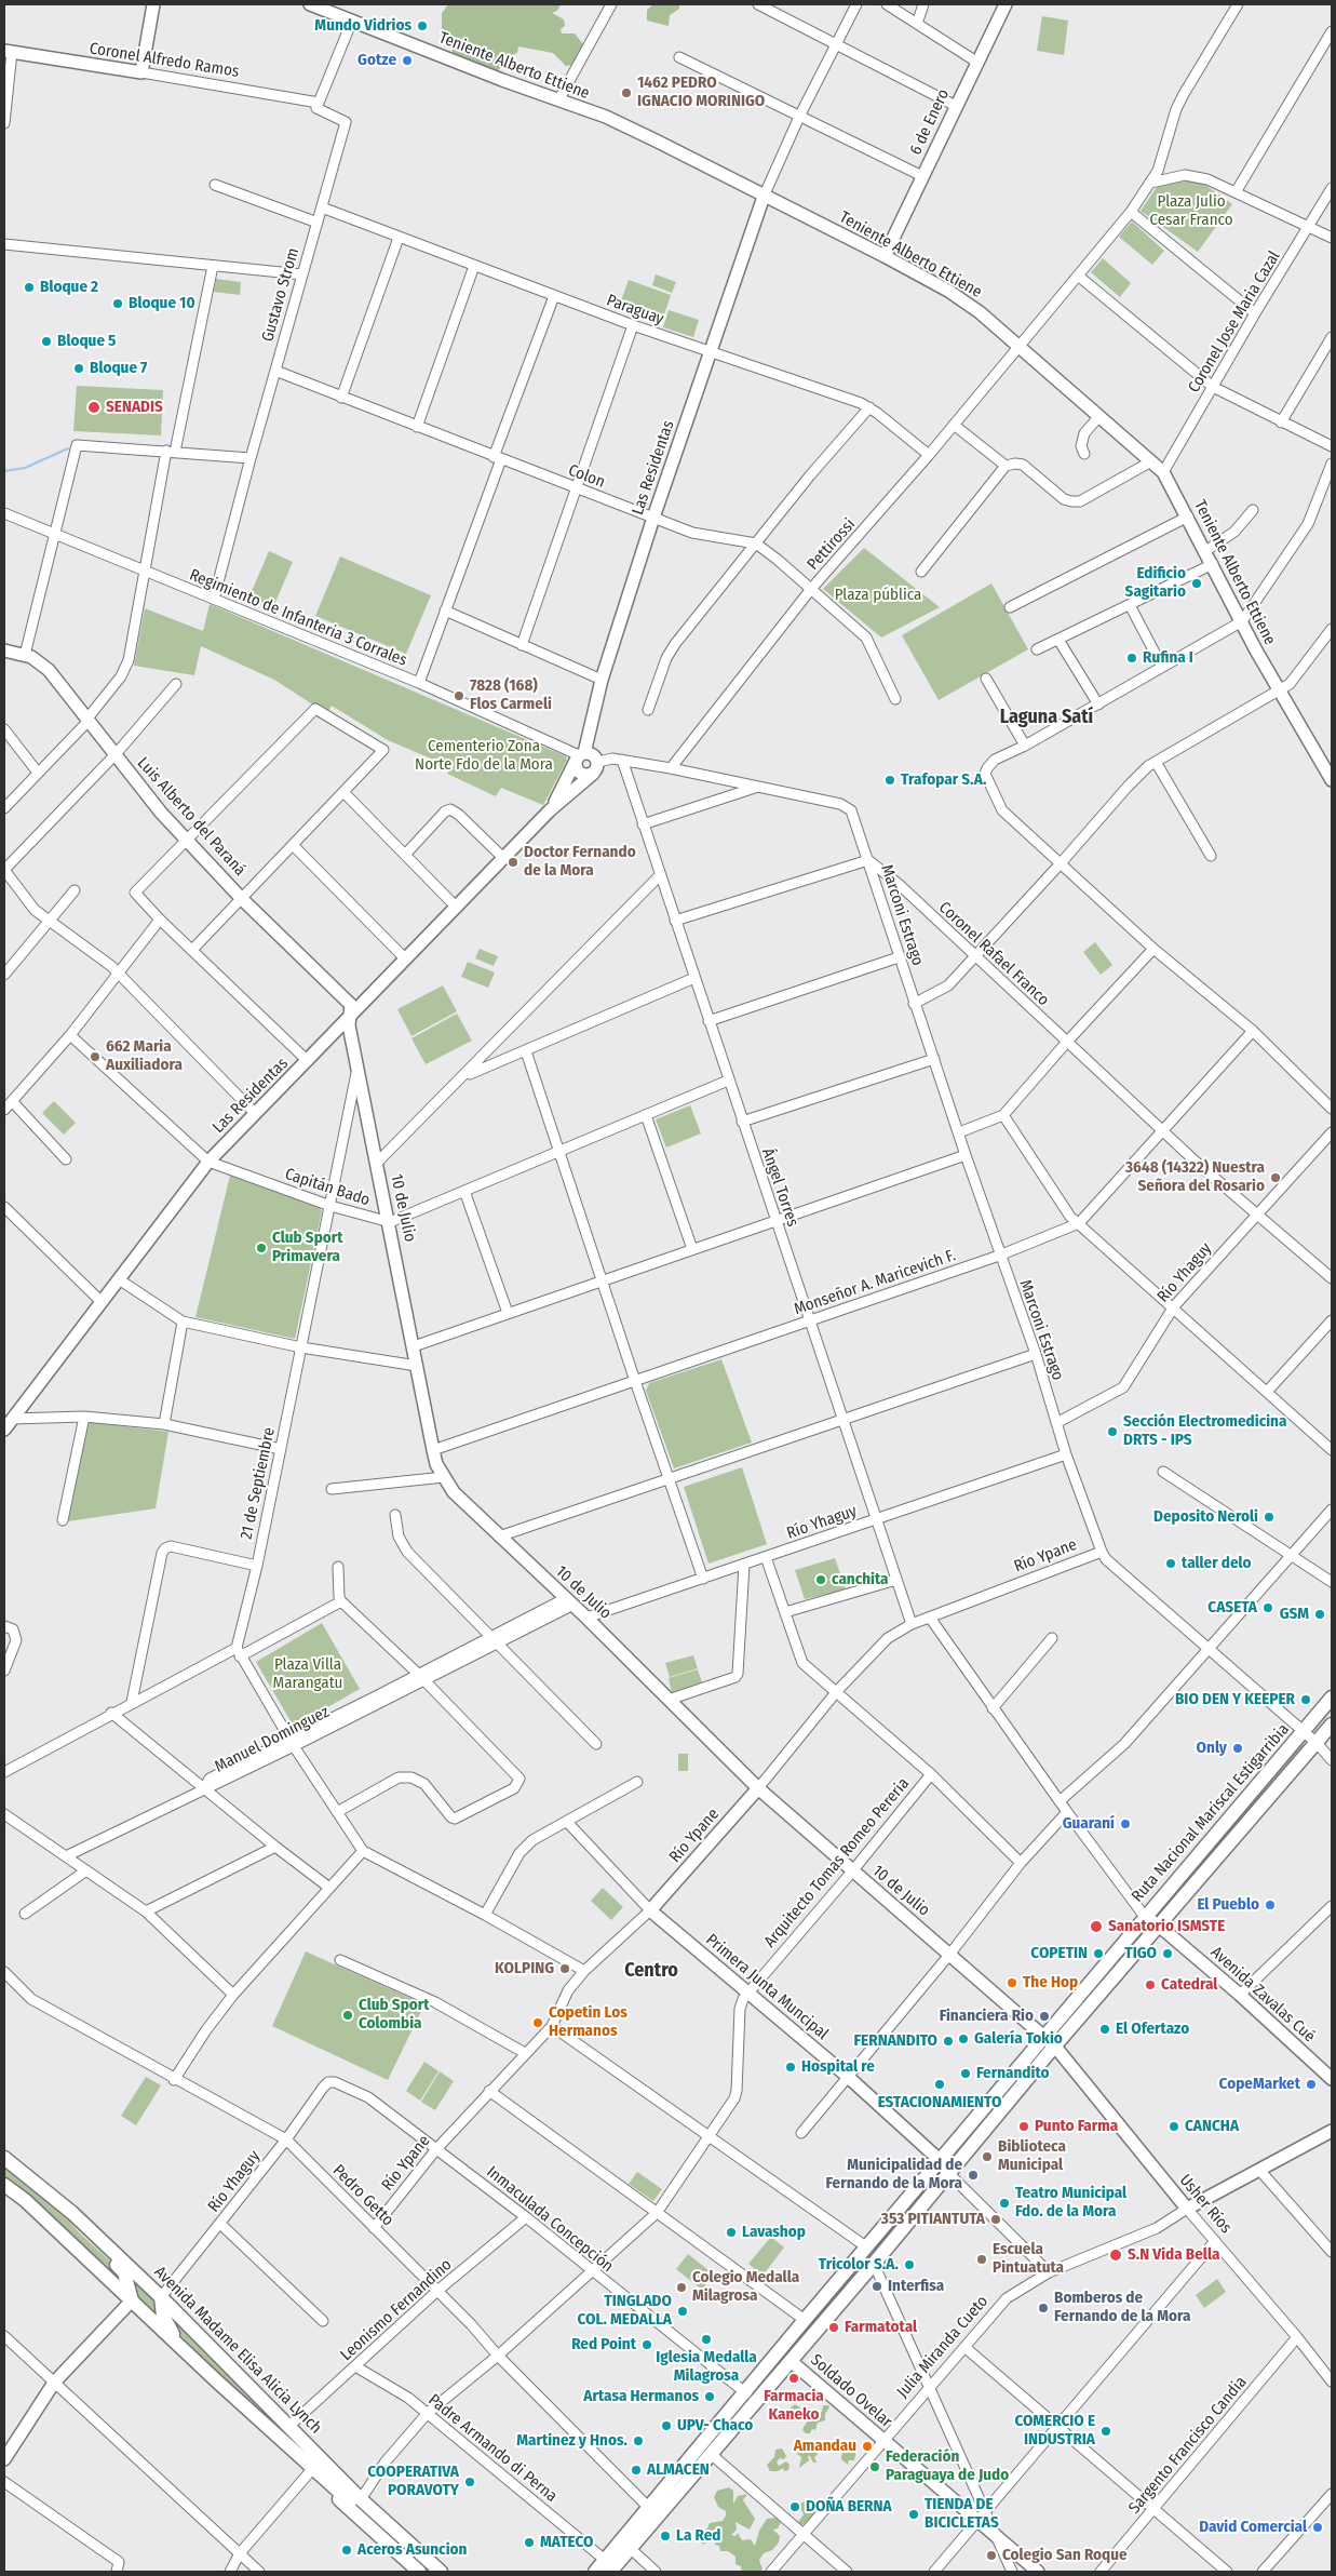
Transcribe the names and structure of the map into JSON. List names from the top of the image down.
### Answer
{
  "streets": {
    "highway": ["Ruta Nacional Mariscal Estigarribia", "Avenida Madame Elisa Alicia Lynch"],
    "main road": [
      "Coronel Alfredo Ramos",
      "Teniente Alberto Ettiene",
      "6 de Enero",
      "Las Residentas",
      "Luis Alberto del Paraná",
      "10 de Julio",
      "Río Ypane",
      "Primera Junta Muncipal",
      "Avenida Zavalas Cué",
      "Usher Ríos",
      "Julia Miranda Cueto",
      "Soldado Ovelar"
    ],
    "street": [
      "Gustavo Strom",
      "Paraguay",
      "Coronel Jose Maria Cazal",
      "Colon",
      "Pettirossi",
      "Regimiento de Infanteria 3 Corrales",
      "Marconi Estrago",
      "Coronel Rafael Franco",
      "Capitán Bado",
      "Ángel Torres",
      "Río Yhaguy",
      "Monseñor A. Maricevich F.",
      "21 de Septiembre",
      "Manuel Dominguez",
      "Arquitecto Tomas Romeo Pereria",
      "Pedro Getto",
      "Inmaculada Concepción",
      "Leonismo Fernandino",
      "Sargento Francisco Candia",
      "Padre Armando di Perna"
    ]
  },
  "crossings": [
    ["Coronel Alfredo Ramos", "Gustavo Strom"],
    ["Teniente Alberto Ettiene", "6 de Enero"],
    ["Teniente Alberto Ettiene", "Coronel Jose Maria Cazal"],
    ["Teniente Alberto Ettiene", "Las Residentas"],
    ["Teniente Alberto Ettiene", "Pettirossi"],
    ["Gustavo Strom", "Paraguay"],
    ["Gustavo Strom", "Colon"],
    ["Gustavo Strom", "Regimiento de Infanteria 3 Corrales"],
    ["Paraguay", "Las Residentas"],
    ["Paraguay", "Pettirossi"],
    ["Las Residentas", "Colon"],
    ["Las Residentas", "Regimiento de Infanteria 3 Corrales"],
    ["Las Residentas", "Luis Alberto del Paraná"],
    ["Las Residentas", "Capitán Bado"],
    ["Las Residentas", "10 de Julio"],
    ["Colon", "Pettirossi"],
    ["Luis Alberto del Paraná", "10 de Julio"],
    ["Marconi Estrago", "Coronel Rafael Franco"],
    ["Marconi Estrago", "Río Yhaguy"],
    ["Marconi Estrago", "Monseñor A. Maricevich F."],
    ["Marconi Estrago", "Río Ypane"],
    ["Marconi Estrago", "Ruta Nacional Mariscal Estigarribia"],
    ["Coronel Rafael Franco", "Río Yhaguy"],
    ["Coronel Rafael Franco", "Monseñor A. Maricevich F."],
    ["Capitán Bado", "10 de Julio"],
    ["Capitán Bado", "21 de Septiembre"],
    ["Ángel Torres", "Río Yhaguy"],
    ["Ángel Torres", "Monseñor A. Maricevich F."],
    ["Ángel Torres", "Río Ypane"],
    ["10 de Julio", "Río Yhaguy"],
    ["10 de Julio", "Monseñor A. Maricevich F."],
    ["10 de Julio", "21 de Septiembre"],
    ["10 de Julio", "Río Ypane"],
    ["10 de Julio", "Manuel Dominguez"],
    ["10 de Julio", "Ruta Nacional Mariscal Estigarribia"],
    ["10 de Julio", "Arquitecto Tomas Romeo Pereria"],
    ["10 de Julio", "Usher Ríos"],
    ["Río Yhaguy", "Pedro Getto"],
    ["Río Yhaguy", "Inmaculada Concepción"],
    ["Río Yhaguy", "Avenida Madame Elisa Alicia Lynch"],
    ["Río Ypane", "Primera Junta Muncipal"],
    ["Río Ypane", "Pedro Getto"],
    ["Río Ypane", "Inmaculada Concepción"],
    ["Ruta Nacional Mariscal Estigarribia", "Primera Junta Muncipal"],
    ["Ruta Nacional Mariscal Estigarribia", "Avenida Zavalas Cué"],
    ["Ruta Nacional Mariscal Estigarribia", "Pedro Getto"],
    ["Ruta Nacional Mariscal Estigarribia", "Usher Ríos"],
    ["Ruta Nacional Mariscal Estigarribia", "Inmaculada Concepción"],
    ["Ruta Nacional Mariscal Estigarribia", "Soldado Ovelar"],
    ["Ruta Nacional Mariscal Estigarribia", "Padre Armando di Perna"],
    ["Arquitecto Tomas Romeo Pereria", "Primera Junta Muncipal"],
    ["Arquitecto Tomas Romeo Pereria", "Pedro Getto"],
    ["Arquitecto Tomas Romeo Pereria", "Inmaculada Concepción"],
    ["Arquitecto Tomas Romeo Pereria", "Padre Armando di Perna"],
    ["Pedro Getto", "Leonismo Fernandino"],
    ["Usher Ríos", "Julia Miranda Cueto"],
    ["Usher Ríos", "Sargento Francisco Candia"],
    ["Inmaculada Concepción", "Leonismo Fernandino"],
    ["Leonismo Fernandino", "Avenida Madame Elisa Alicia Lynch"],
    ["Leonismo Fernandino", "Padre Armando di Perna"],
    ["Julia Miranda Cueto", "Soldado Ovelar"]
  ],
  "districts": ["Laguna Satí", "Centro"],
  "parks": [
    "Plaza Julio Cesar Franco",
    "Plaza pública",
    "Cementerio Zona Norte Fdo de la Mora",
    "Plaza Villa Marangatu"
  ],
  "places": [
    "Mundo Vidrios",
    "Gotze",
    "1462 PEDRO IGNACIO MORINIGO",
    "Bloque 2",
    "Bloque 10",
    "Bloque 5",
    "Bloque 7",
    "SENADIS",
    "Edificio Sagitario",
    "Rufina I",
    "7828 (168) Flos Carmeli",
    "Trafopar S.A.",
    "Doctor Fernando de la Mora",
    "662 Maria Auxiliadora",
    "3648 (14322) Nuestra Señora del Rosario",
    "Club Sport Primavera",
    "Sección Electromedicina DRTS - IPS",
    "Deposito Neroli",
    "taller delo",
    "canchita",
    "CASETA",
    "GSM",
    "BIO DEN Y KEEPER",
    "Only",
    "Guaraní",
    "El Pueblo",
    "Sanatorio ISMSTE",
    "COPETIN",
    "TIGO",
    "KOLPING",
    "The Hop",
    "Catedral",
    "Club Sport Colombia",
    "Financiera Rio",
    "Copetin Los Hermanos",
    "El Ofertazo",
    "Galería Tokio",
    "FERNANDITO",
    "Hospital re",
    "Fernandito",
    "ESTACIONAMIENTO",
    "CopeMarket",
    "Punto Farma",
    "CANCHA",
    "Biblioteca Municipal",
    "Municipalidad de Fernando de la Mora",
    "Teatro Municipal Fdo. de la Mora",
    "353 PITIANTUTA",
    "Lavashop",
    "S.N Vida Bella",
    "Escuela Pintuatuta",
    "Tricolor S.A.",
    "Interfisa",
    "Colegio Medalla Milagrosa",
    "Bomberos de Fernando de la Mora",
    "TINGLADO COL. MEDALLA",
    "Farmatotal",
    "Iglesia Medalla Milagrosa",
    "Red Point",
    "Farmacia Kaneko",
    "Artasa Hermanos",
    "UPV- Chaco",
    "COMERCIO E INDUSTRIA",
    "Martinez y Hnos.",
    "Amandau",
    "Federación Paraguaya de Judo",
    "ALMACEN",
    "COOPERATIVA PORAVOTY",
    "DOÑA BERNA",
    "TIENDA DE BICICLETAS",
    "David Comercial",
    "La Red",
    "MATECO",
    "Aceros Asuncion",
    "Colegio San Roque"
  ]
}
